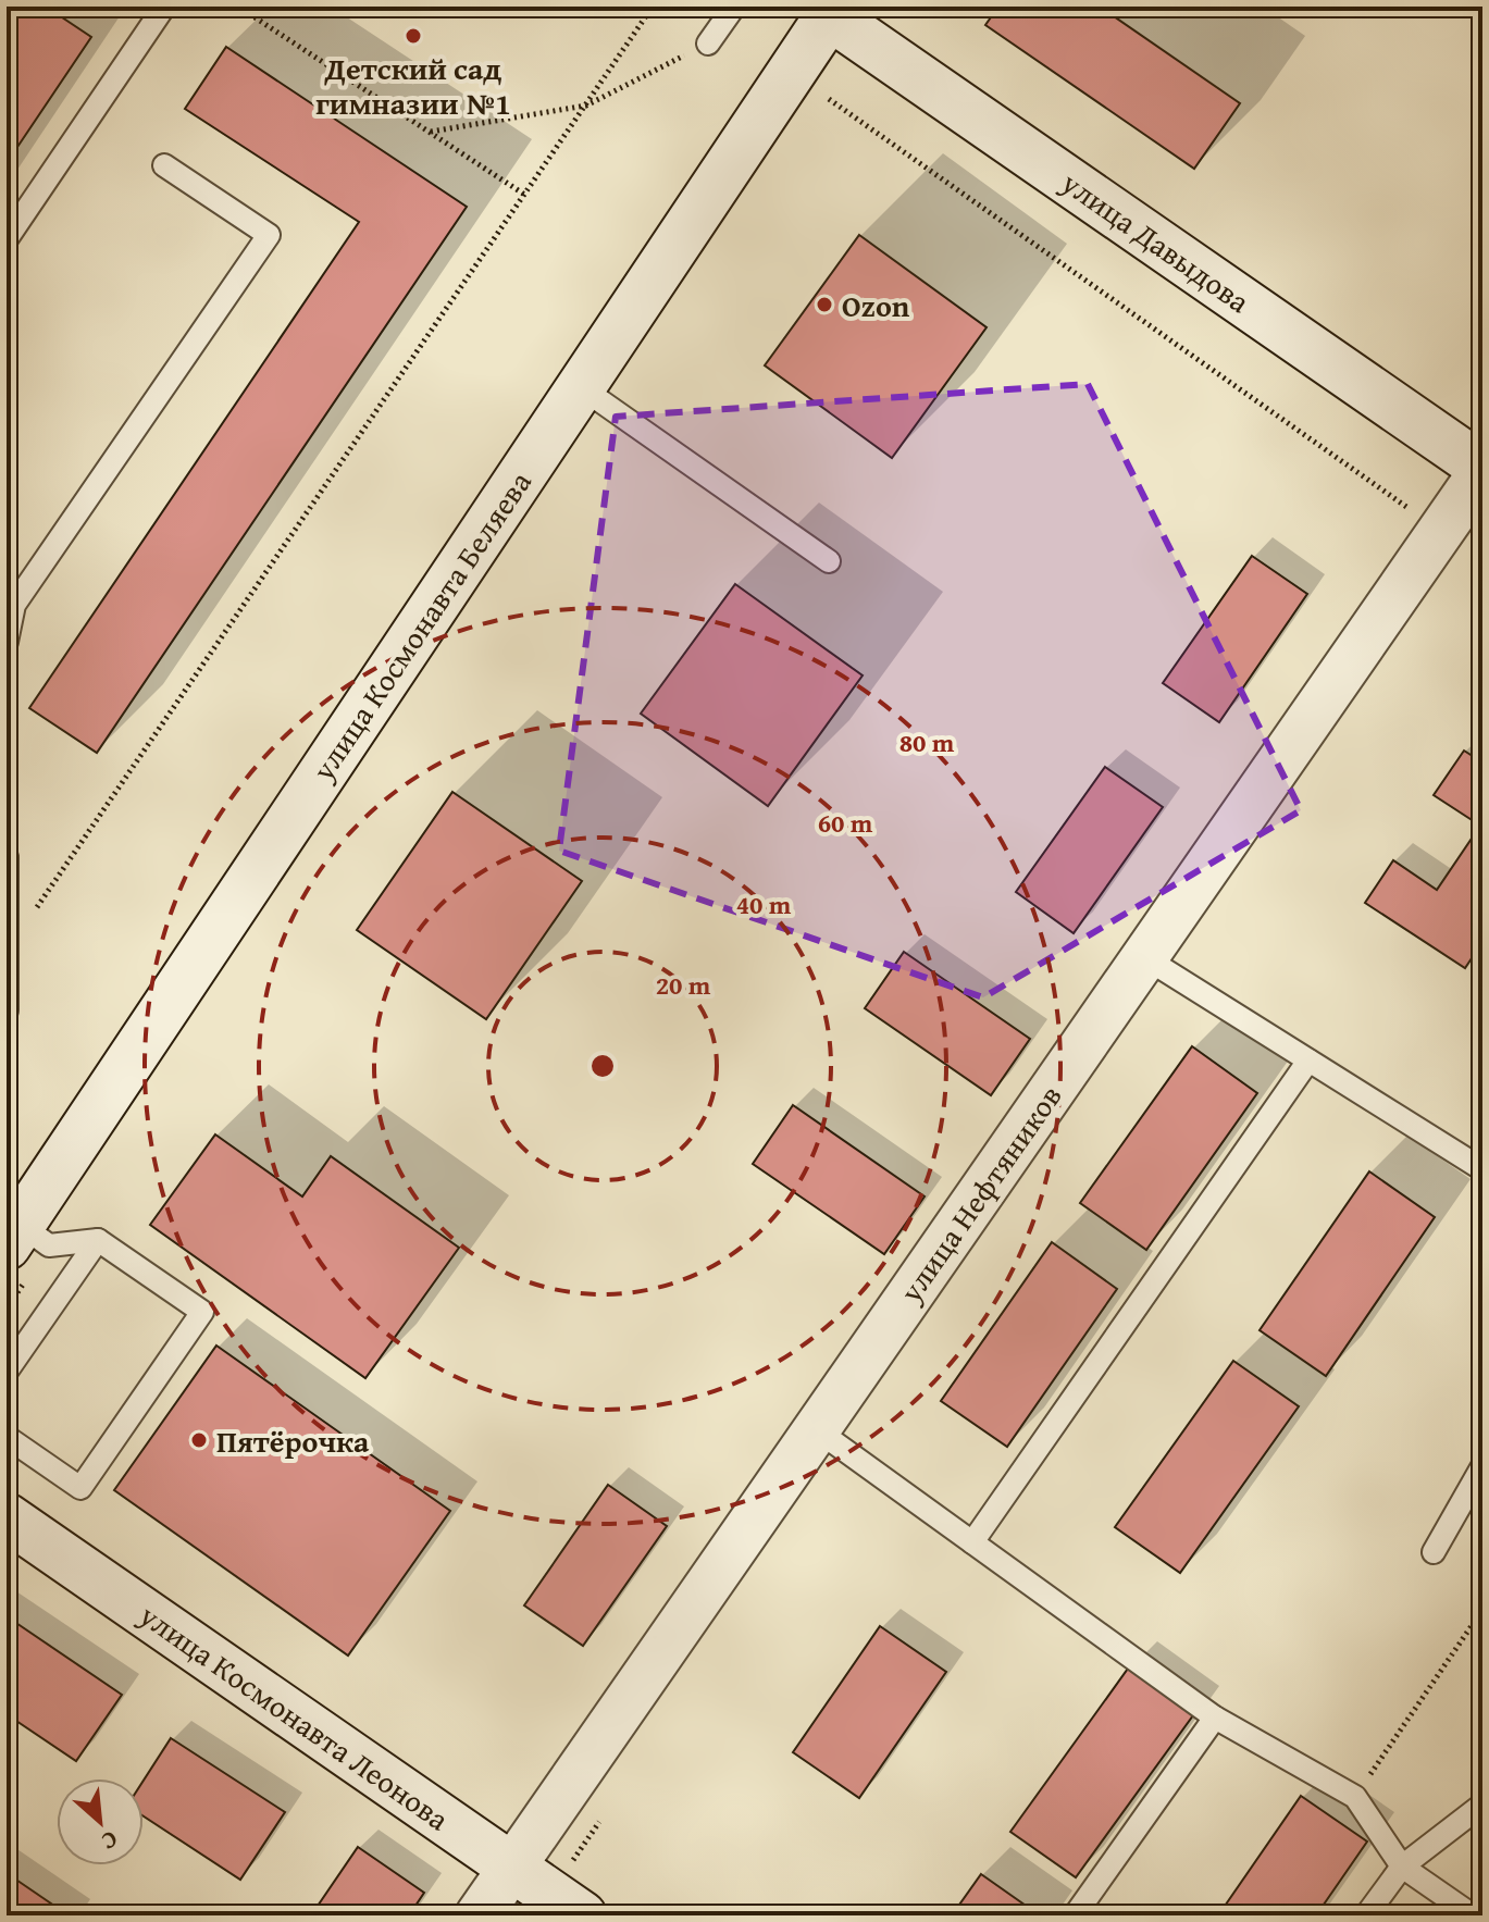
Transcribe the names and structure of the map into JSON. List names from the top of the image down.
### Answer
{
  "streets": {
    "street": [
      "улица Давыдова",
      "улица Космонавта Беляева",
      "улица Нефтяников",
      "улица Космонавта Леонова"
    ]
  },
  "crossings": [
    ["улица Давыдова", "улица Космонавта Беляева"],
    ["улица Давыдова", "улица Нефтяников"],
    ["улица Нефтяников", "улица Космонавта Леонова"]
  ],
  "places": ["Детский сад гимназии №1", "Ozon", "Пятёрочка"],
  "north": "bottom right",
  "rings": [
    "80 m",
    "60 m",
    "40 m",
    "20 m"
  ]
}
